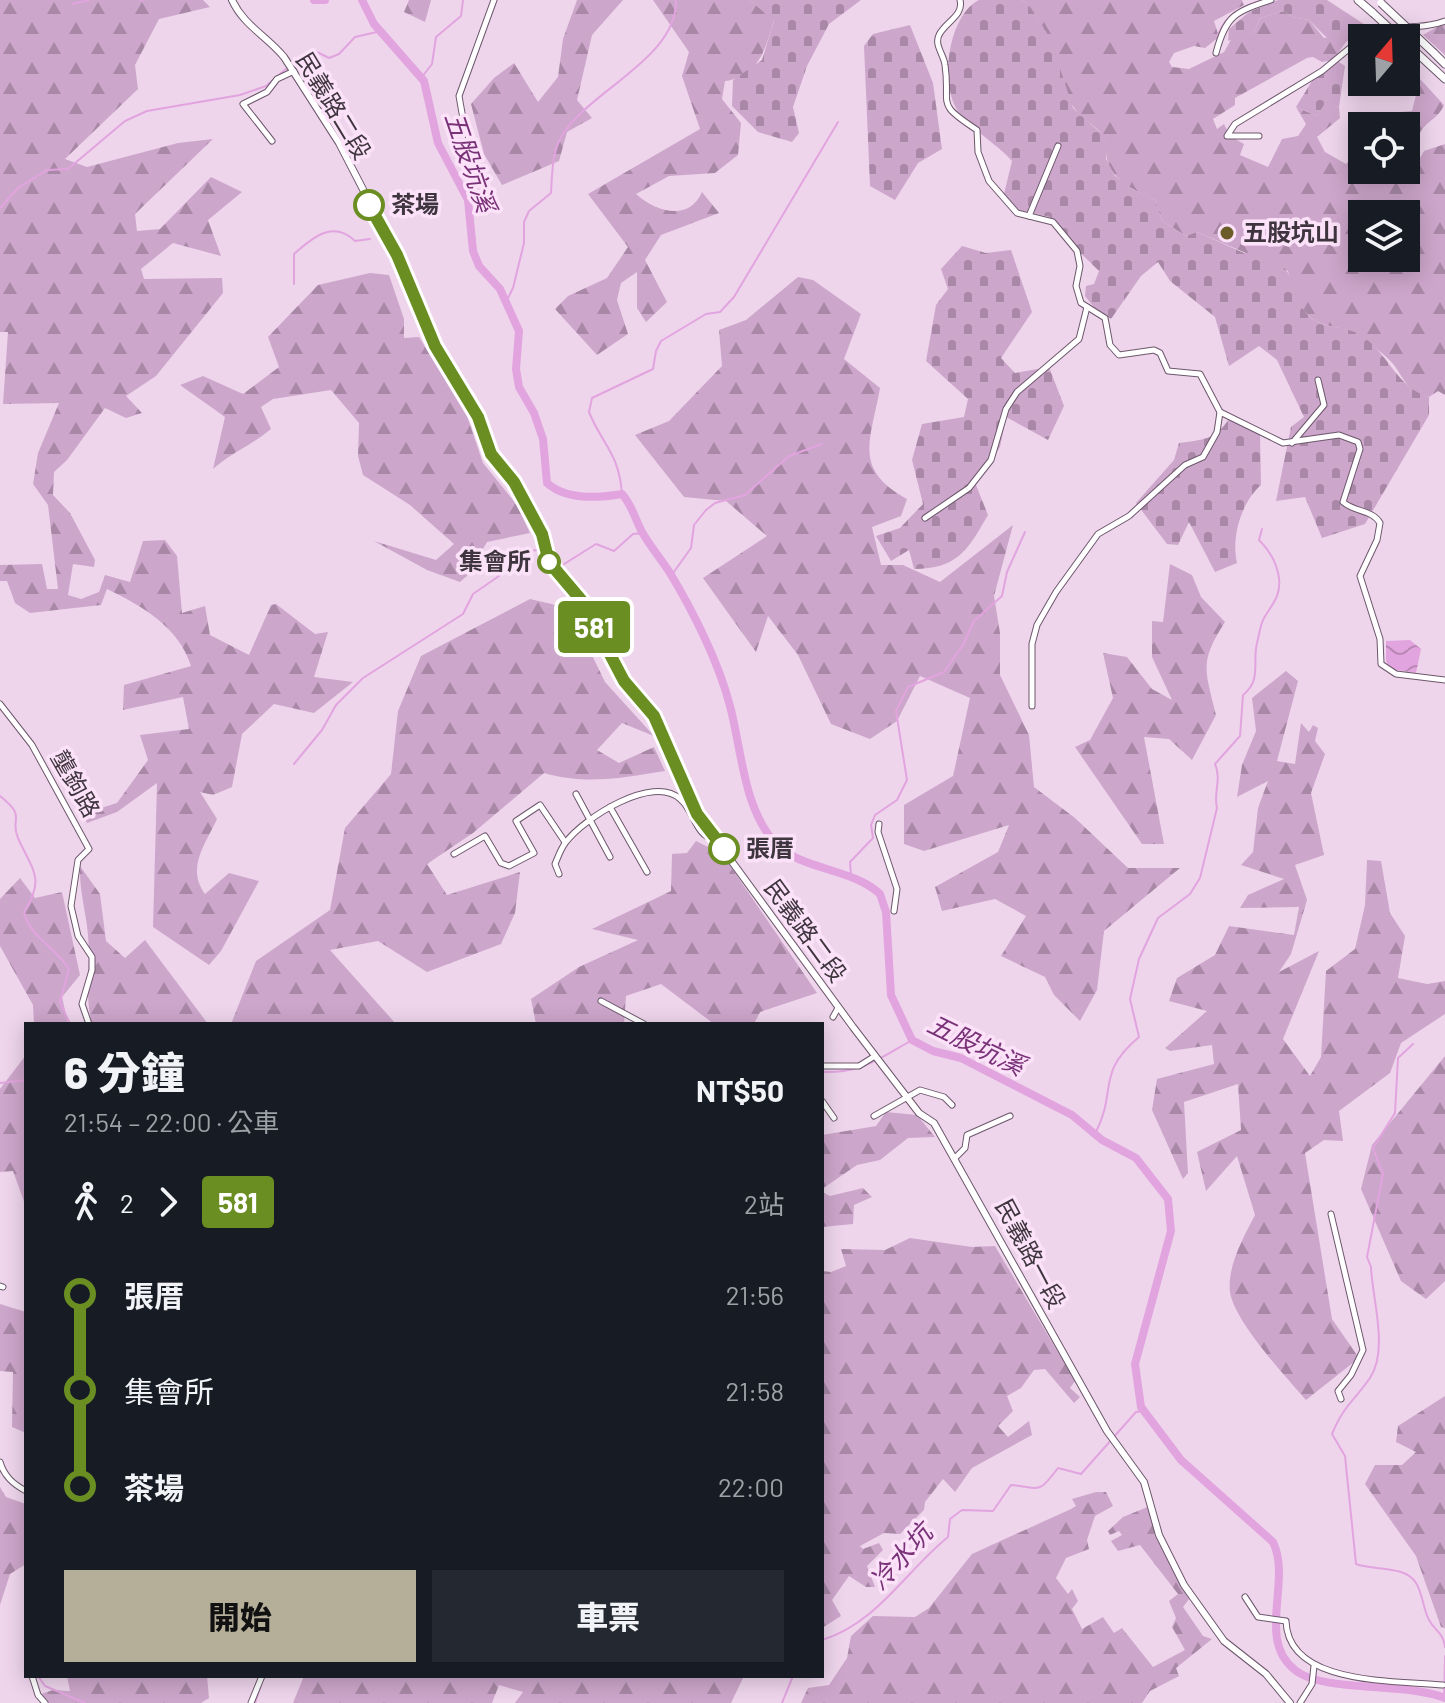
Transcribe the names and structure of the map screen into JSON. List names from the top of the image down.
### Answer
{
  "streets": {
    "main road": ["民義路二段", "民義路一段"],
    "street": ["壟鉤路"]
  },
  "crossings": [
    ["民義路二段", "民義路一段"]
  ],
  "water": ["五股坑溪", "冷水坑"],
  "places": [
    "茶場",
    "五股坑山",
    "集會所",
    "張厝"
  ],
  "lines": ["bus line 581"],
  "north": "top",
  "page": {
    "on_map": "581",
    "heading": ["6 分鐘", "21:54 – 22:00 · 公車", "NT$50"],
    "legs": ["2", "581", "2站"],
    "list": [
      {
        "name": "張厝",
        "value": "21:56"
      },
      {
        "name": "集會所",
        "value": "21:58"
      },
      {
        "name": "茶場",
        "value": "22:00"
      }
    ],
    "buttons": ["開始", "車票"]
  }
}
